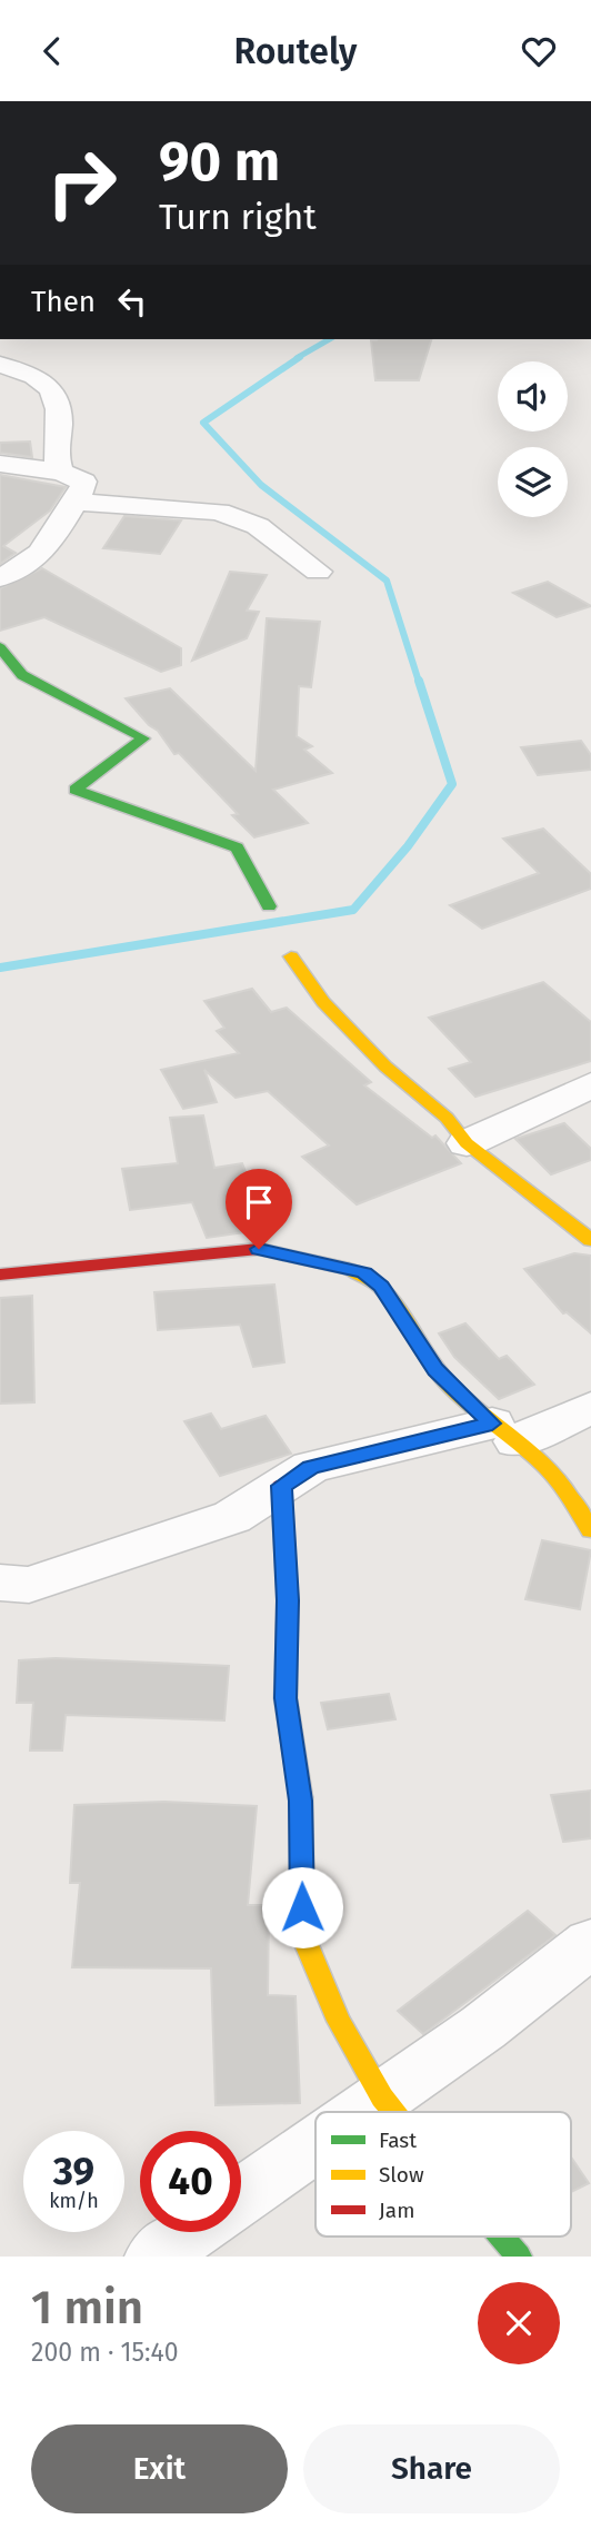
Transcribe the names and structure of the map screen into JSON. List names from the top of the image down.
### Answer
{
  "legend": ["Fast", "Slow", "Jam"],
  "page": {
    "header": "Routely",
    "turn": ["90 m", "Turn right"],
    "then": "Then",
    "speed": "39 km/h",
    "limit": "40",
    "heading": ["1 min", "200 m · 15:40"],
    "buttons": ["Exit", "Share"]
  }
}
